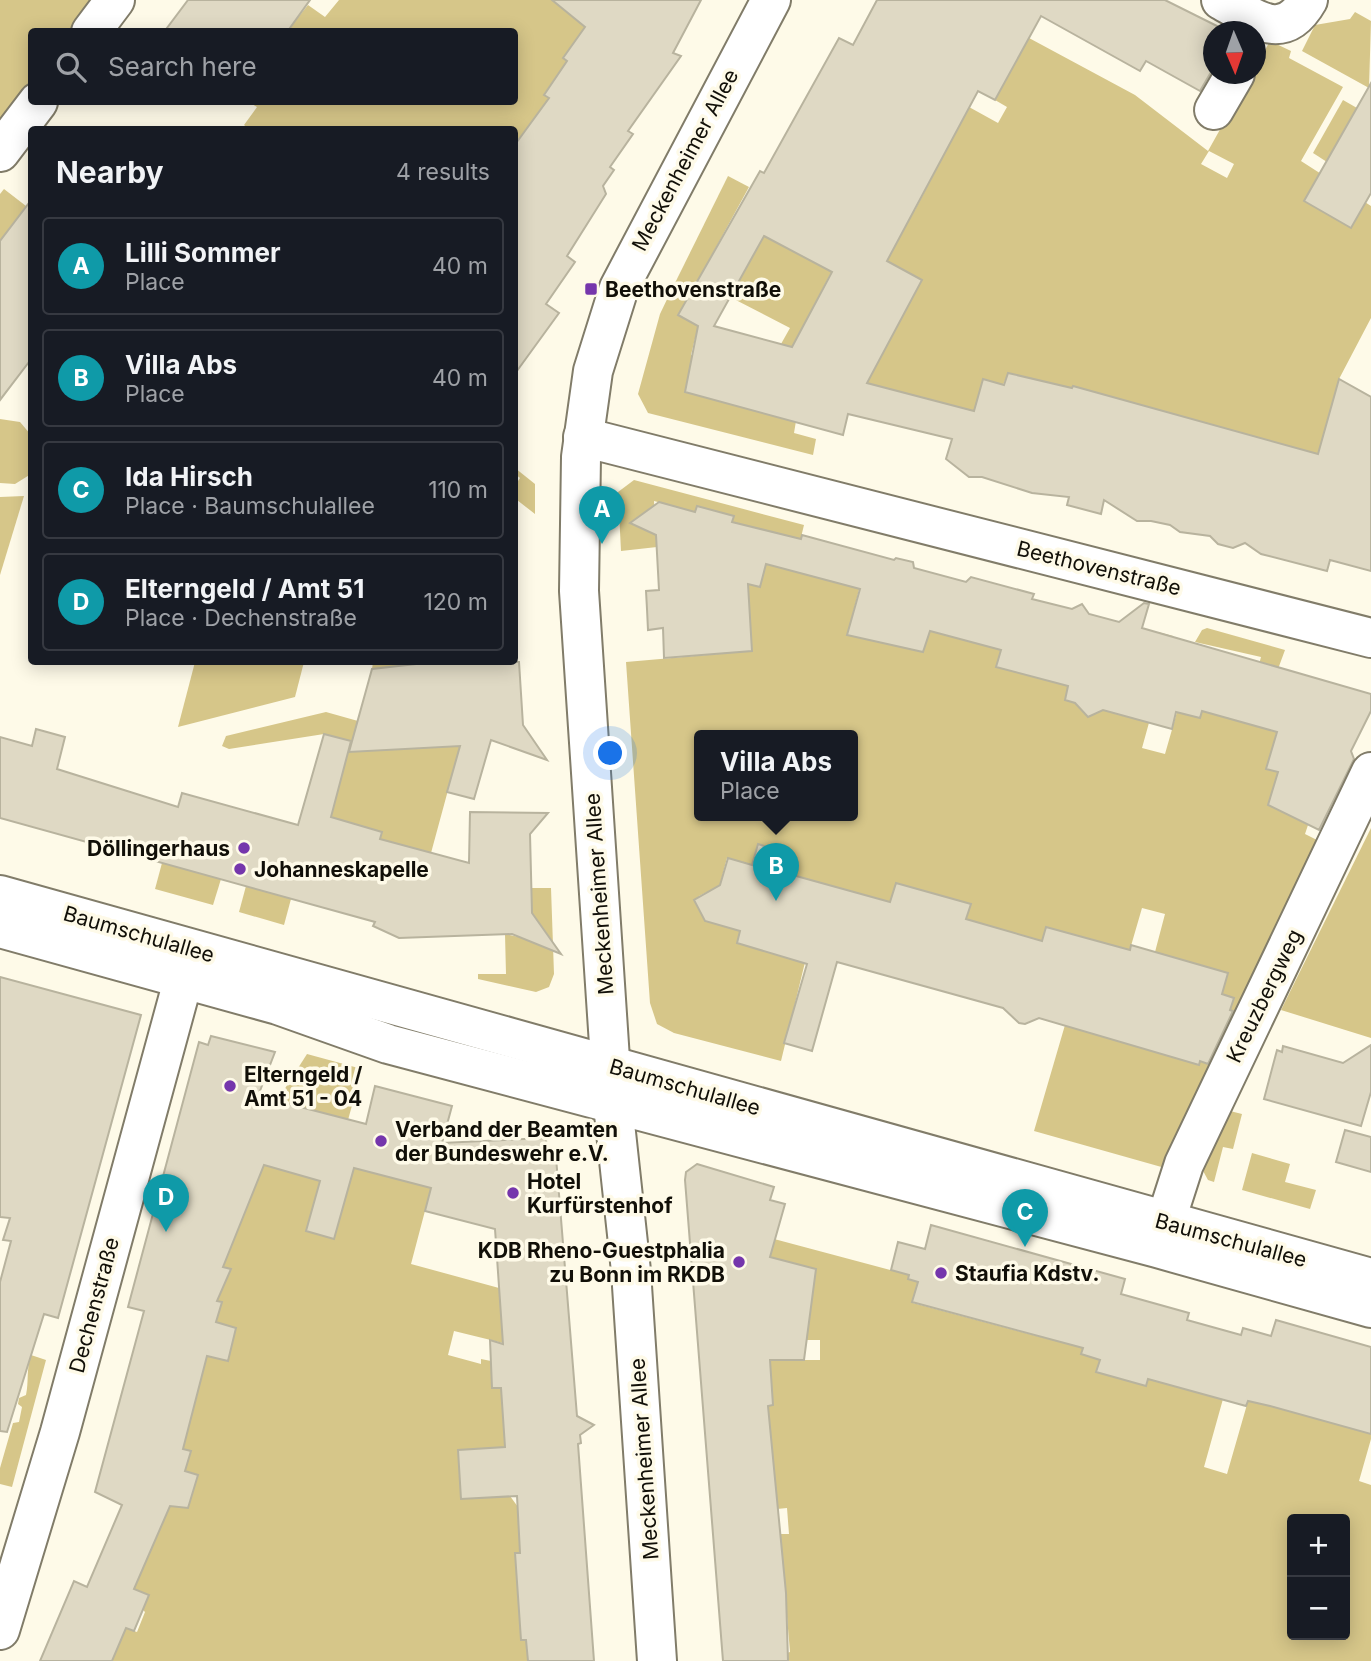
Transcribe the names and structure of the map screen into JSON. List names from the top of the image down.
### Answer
{
  "streets": {
    "street": [
      "Meckenheimer Allee",
      "Beethovenstraße",
      "Baumschulallee",
      "Kreuzbergweg",
      "Dechenstraße"
    ]
  },
  "crossings": [
    ["Meckenheimer Allee", "Beethovenstraße"],
    ["Meckenheimer Allee", "Baumschulallee"],
    ["Baumschulallee", "Kreuzbergweg"],
    ["Baumschulallee", "Dechenstraße"]
  ],
  "places": {
    "transit": ["Beethovenstraße"],
    "other": [
      "Döllingerhaus",
      "Johanneskapelle",
      "Elterngeld / Amt 51 - 04",
      "Verband der Beamten der Bundeswehr e.V.",
      "Hotel Kurfürstenhof",
      "KDB Rheno-Guestphalia zu Bonn im RKDB",
      "Staufia Kdstv."
    ]
  },
  "north": "bottom",
  "page": {
    "search": "Search here",
    "heading": ["Nearby", "4 results"],
    "list": [
      {
        "mark": "A",
        "name": "Lilli Sommer",
        "note": "Place",
        "value": "40 m"
      },
      {
        "mark": "B",
        "name": "Villa Abs",
        "note": "Place",
        "value": "40 m"
      },
      {
        "mark": "C",
        "name": "Ida Hirsch",
        "note": "Place · Baumschulallee",
        "value": "110 m"
      },
      {
        "mark": "D",
        "name": "Elterngeld / Amt 51",
        "note": "Place · Dechenstraße",
        "value": "120 m"
      }
    ],
    "pins": [
      "A",
      "B",
      "D",
      "C"
    ],
    "popup": ["Villa Abs", "Place"],
    "map_buttons": ["+", "−"]
  }
}
